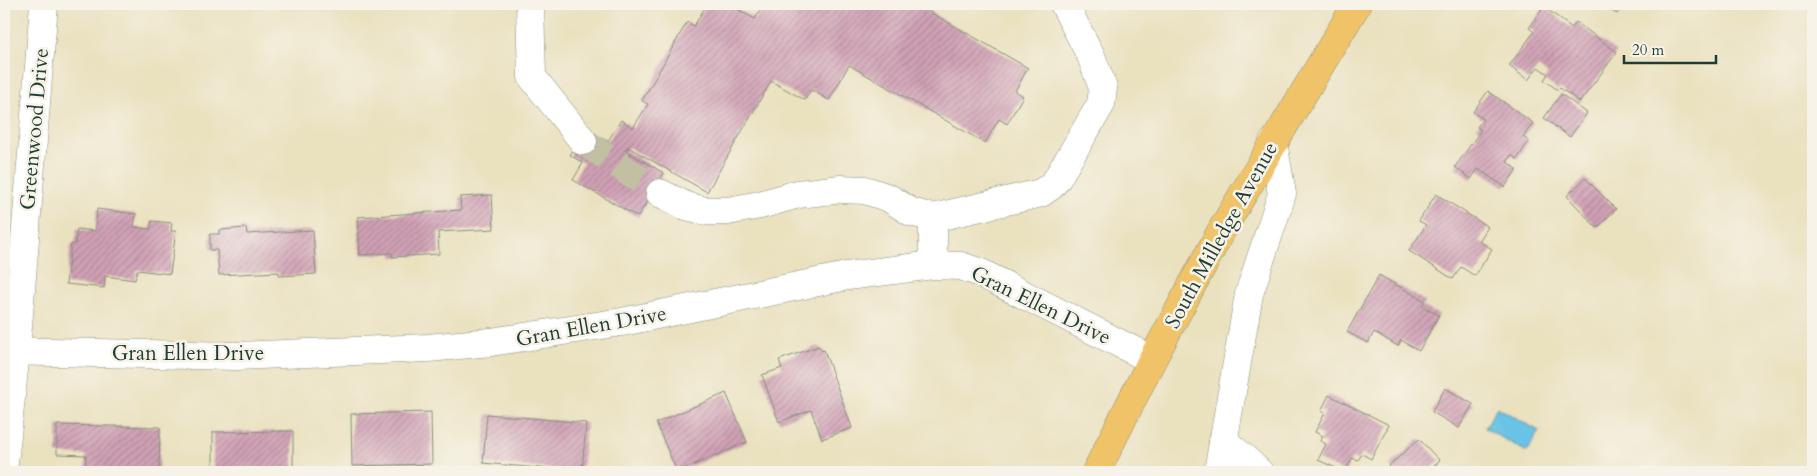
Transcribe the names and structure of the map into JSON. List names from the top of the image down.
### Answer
{
  "streets": {
    "main road": ["South Milledge Avenue"],
    "street": ["Greenwood Drive", "Gran Ellen Drive"]
  },
  "crossings": [
    ["Greenwood Drive", "Gran Ellen Drive"],
    ["South Milledge Avenue", "Gran Ellen Drive"]
  ],
  "scale_bar": "20 m"
}
